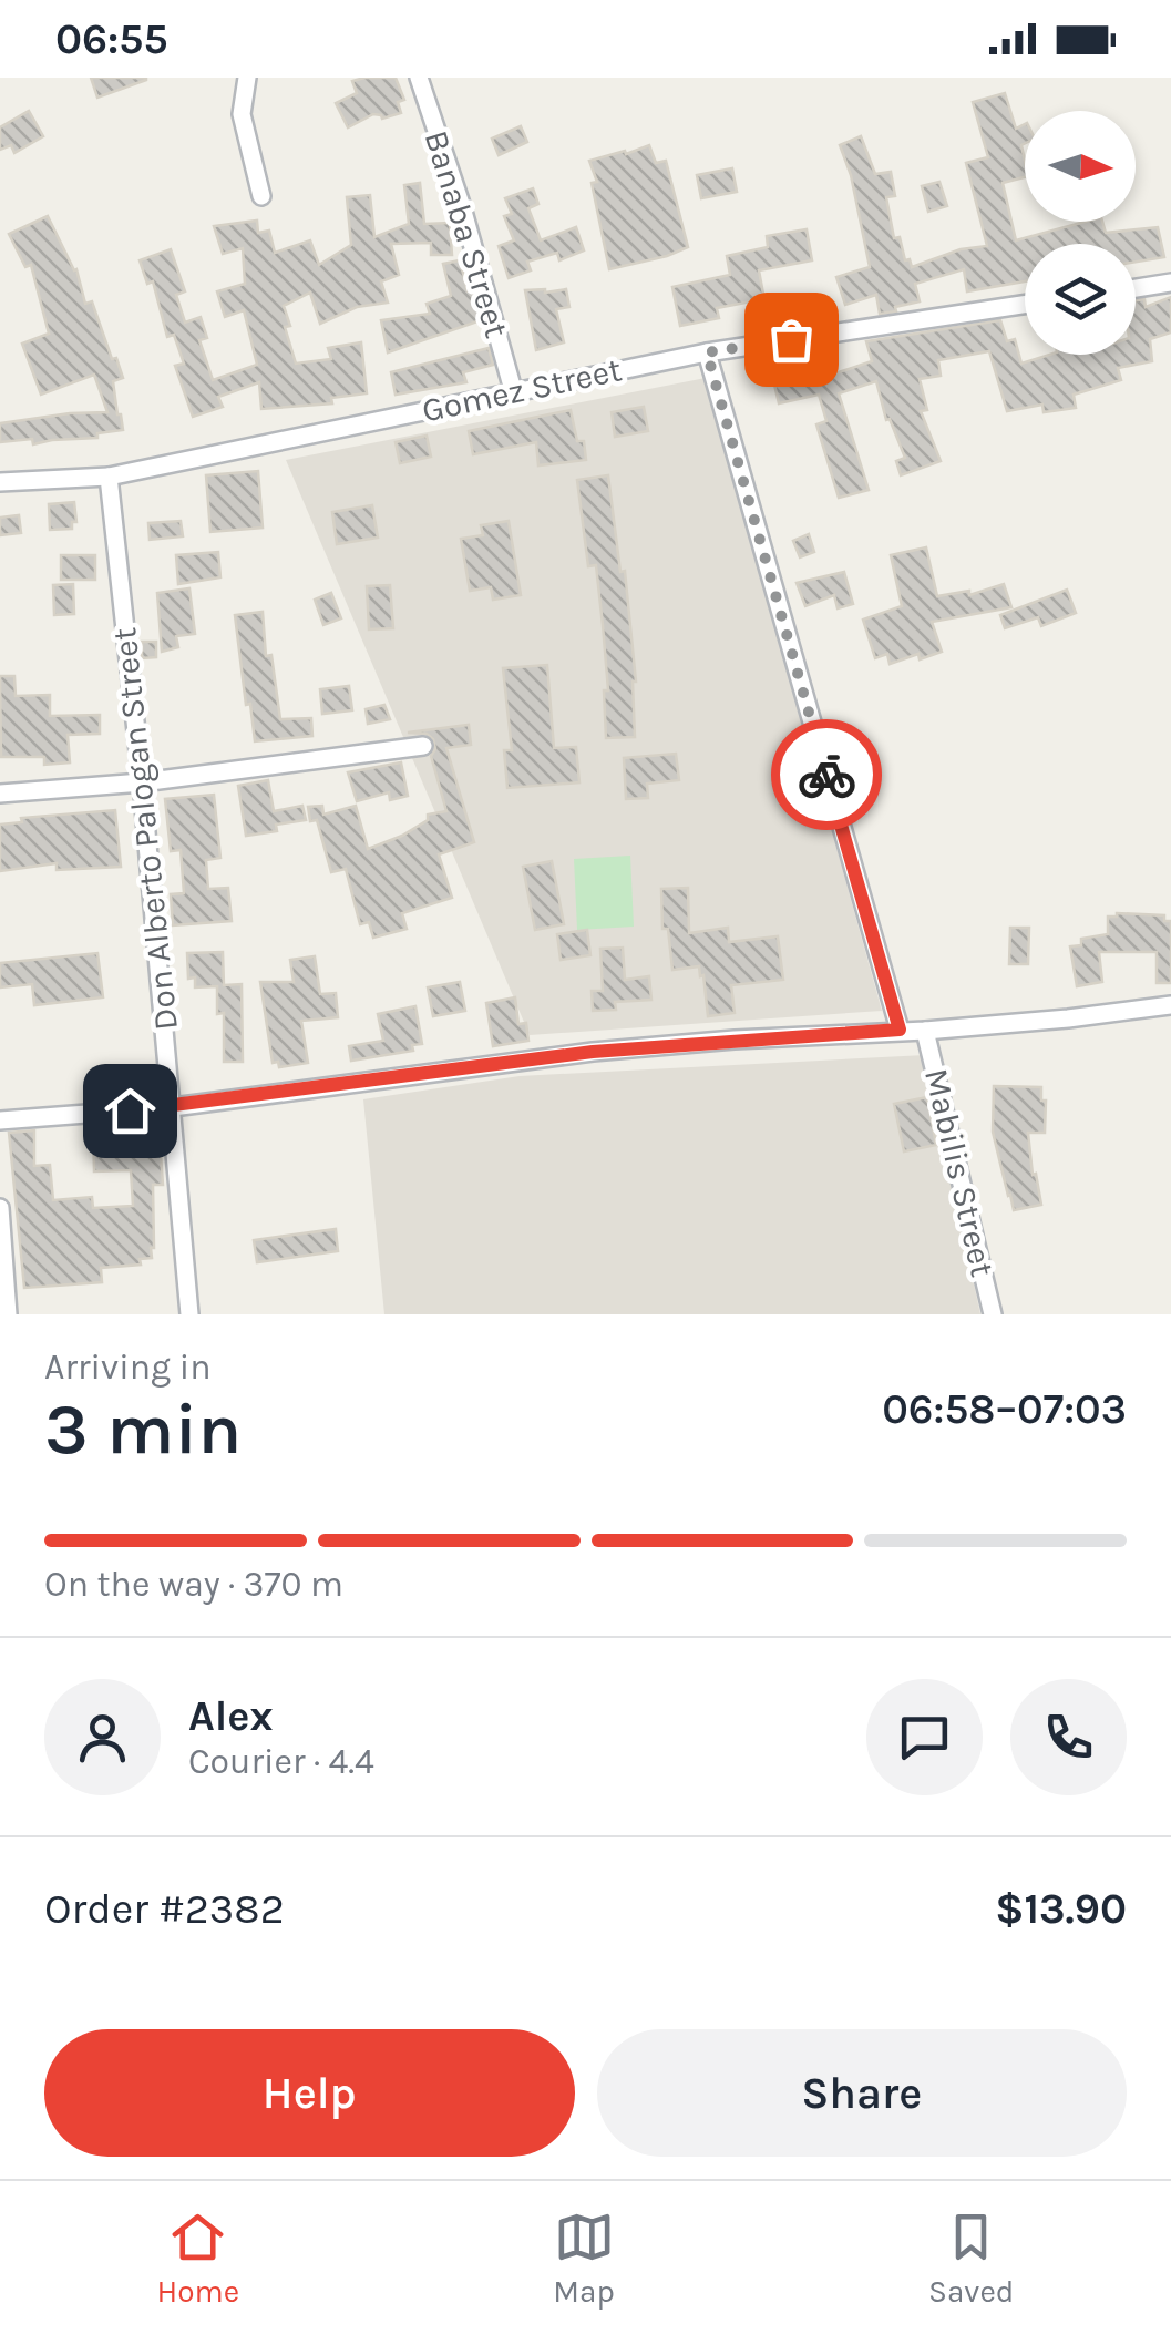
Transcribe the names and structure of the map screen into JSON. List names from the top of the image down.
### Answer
{
  "streets": {
    "street": [
      "Banaba Street",
      "Gomez Street",
      "Don Alberto Palogan Street",
      "Mabilis Street"
    ]
  },
  "crossings": [
    ["Banaba Street", "Gomez Street"],
    ["Gomez Street", "Don Alberto Palogan Street"],
    ["Gomez Street", "Mabilis Street"]
  ],
  "north": "right",
  "page": {
    "status": "06:55",
    "heading": ["3 min", "Arriving in", "06:58–07:03"],
    "panel": [
      "Alex",
      "Courier · 4.4",
      "Order #2382",
      "$13.90"
    ],
    "bar": "On the way · 370 m",
    "buttons": ["Help", "Share"],
    "tabs": ["Home", "Map", "Saved"]
  }
}
